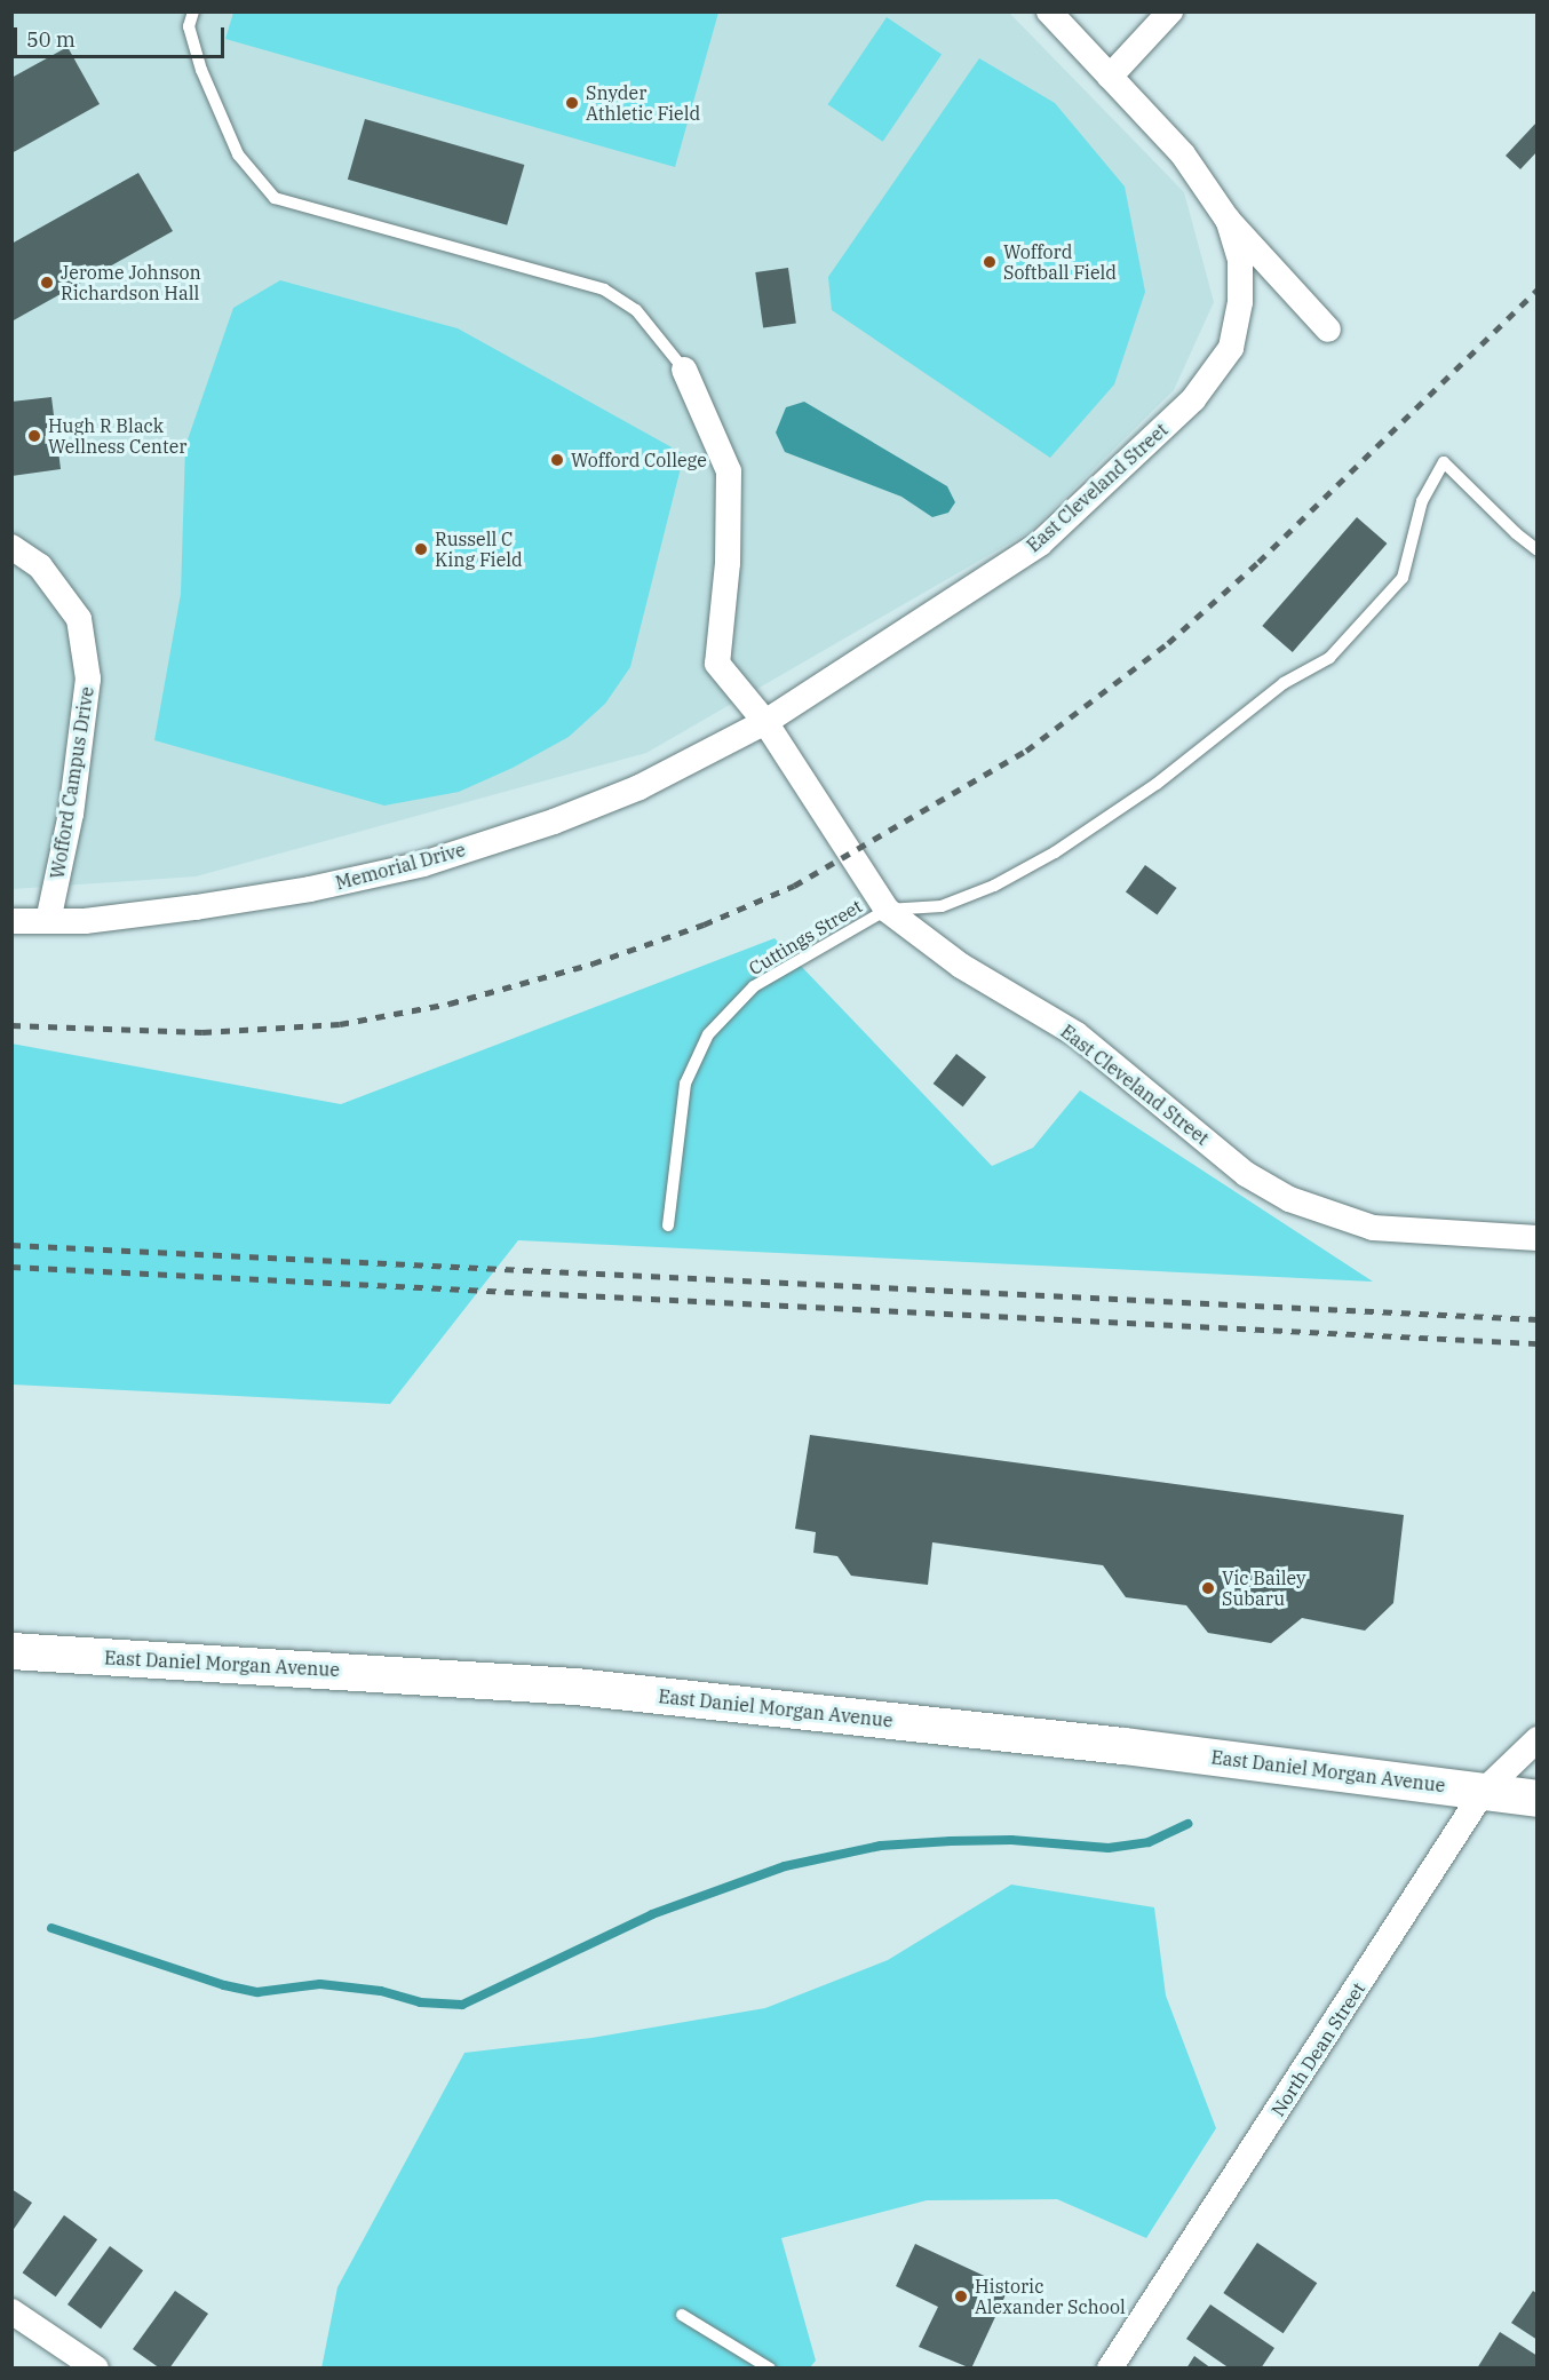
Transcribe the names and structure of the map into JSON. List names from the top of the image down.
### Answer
{
  "streets": {
    "main road": ["East Daniel Morgan Avenue"],
    "street": [
      "East Cleveland Street",
      "Wofford Campus Drive",
      "Memorial Drive",
      "North Dean Street"
    ],
    "lane": ["Cuttings Street"]
  },
  "crossings": [
    ["East Cleveland Street", "Memorial Drive"],
    ["East Cleveland Street", "Cuttings Street"],
    ["Wofford Campus Drive", "Memorial Drive"],
    ["East Daniel Morgan Avenue", "North Dean Street"]
  ],
  "places": [
    "Snyder Athletic Field",
    "Wofford Softball Field",
    "Jerome Johnson Richardson Hall",
    "Hugh R Black Wellness Center",
    "Wofford College",
    "Russell C King Field",
    "Vic Bailey Subaru",
    "Historic Alexander School"
  ],
  "scale_bar": "50 m"
}
